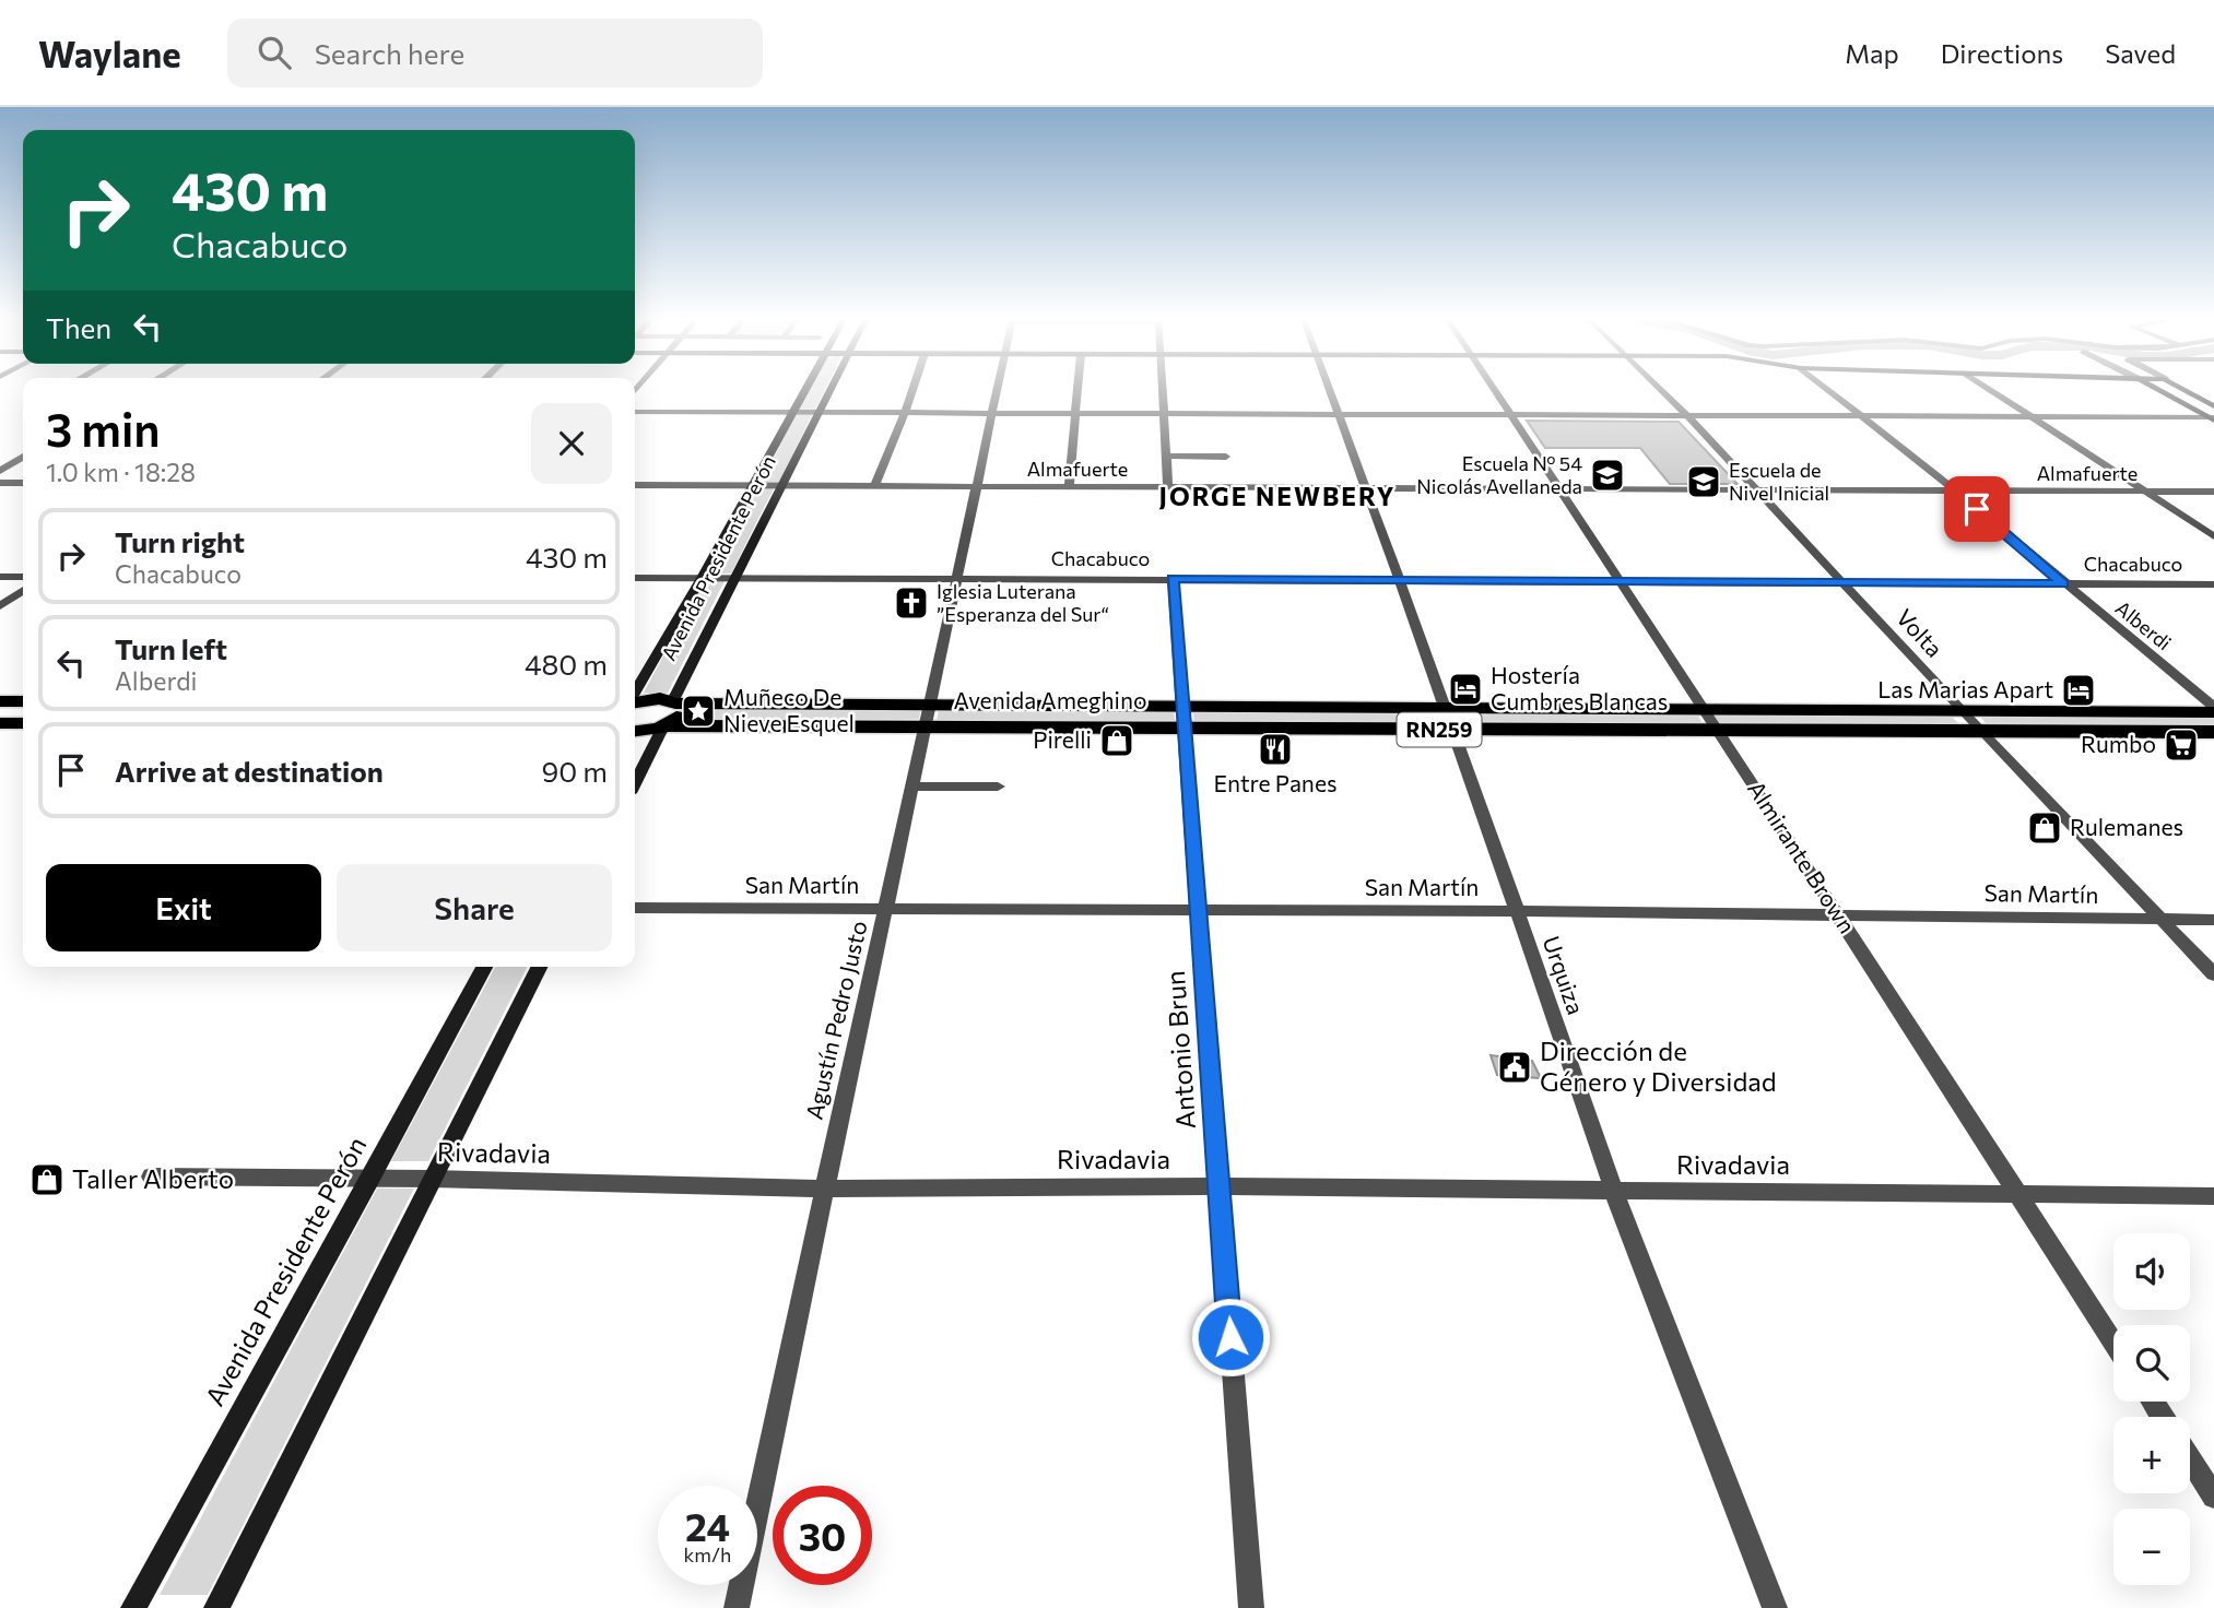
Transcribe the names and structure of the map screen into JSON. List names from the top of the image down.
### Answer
{
  "streets": {
    "highway": ["Avenida Ameghino", "RN259"],
    "street": [
      "Almafuerte",
      "Avenida Presidente Perón",
      "Chacabuco",
      "Alberdi",
      "Volta",
      "Almirante Brown",
      "San Martín",
      "Urquiza",
      "Agustín Pedro Justo",
      "Antonio Brun",
      "Rivadavia"
    ]
  },
  "crossings": [
    ["Almafuerte", "Avenida Presidente Perón"],
    ["Almafuerte", "Alberdi"],
    ["Almafuerte", "Volta"],
    ["Almafuerte", "Almirante Brown"],
    ["Almafuerte", "Urquiza"],
    ["Almafuerte", "Agustín Pedro Justo"],
    ["Avenida Presidente Perón", "Chacabuco"],
    ["Avenida Presidente Perón", "Avenida Ameghino"],
    ["Avenida Presidente Perón", "RN259"],
    ["Avenida Presidente Perón", "Rivadavia"],
    ["Chacabuco", "Alberdi"],
    ["Chacabuco", "Volta"],
    ["Chacabuco", "Almirante Brown"],
    ["Chacabuco", "Urquiza"],
    ["Chacabuco", "Agustín Pedro Justo"],
    ["Chacabuco", "Antonio Brun"],
    ["Alberdi", "Avenida Ameghino"],
    ["Volta", "Avenida Ameghino"],
    ["Volta", "San Martín"],
    ["Avenida Ameghino", "RN259"],
    ["Avenida Ameghino", "Almirante Brown"],
    ["Avenida Ameghino", "Urquiza"],
    ["Avenida Ameghino", "Agustín Pedro Justo"],
    ["Avenida Ameghino", "Antonio Brun"],
    ["Almirante Brown", "San Martín"],
    ["Almirante Brown", "Rivadavia"],
    ["San Martín", "Urquiza"],
    ["San Martín", "Agustín Pedro Justo"],
    ["San Martín", "Antonio Brun"],
    ["Urquiza", "Rivadavia"],
    ["Agustín Pedro Justo", "Rivadavia"],
    ["Antonio Brun", "Rivadavia"]
  ],
  "districts": ["JORGE NEWBERY"],
  "places": {
    "school or university": ["Escuela Nº 54 Nicolás Avellaneda", "Escuela de Nivel Inicial"],
    "church": ["Iglesia Luterana ”Esperanza del Sur“"],
    "hotel": ["Hostería Cumbres Blancas", "Las Marias Apart"],
    "place": ["Muñeco De Nieve Esquel"],
    "shop": ["Pirelli", "Rulemanes", "Taller Alberto"],
    "supermarket": ["Rumbo"],
    "restaurant": ["Entre Panes"],
    "public building": ["Dirección de Género y Diversidad"]
  },
  "page": {
    "header": "Waylane",
    "search": "Search here",
    "nav": ["Map", "Directions", "Saved"],
    "turn": ["430 m", "Chacabuco"],
    "then": "Then",
    "heading": ["3 min", "1.0 km · 18:28"],
    "list": [
      {
        "name": "Turn right",
        "note": "Chacabuco",
        "value": "430 m"
      },
      {
        "name": "Turn left",
        "note": "Alberdi",
        "value": "480 m"
      },
      {
        "name": "Arrive at destination",
        "value": "90 m"
      }
    ],
    "buttons": ["Exit", "Share"],
    "map_buttons": ["+", "−"],
    "speed": "24 km/h",
    "limit": "30"
  }
}
